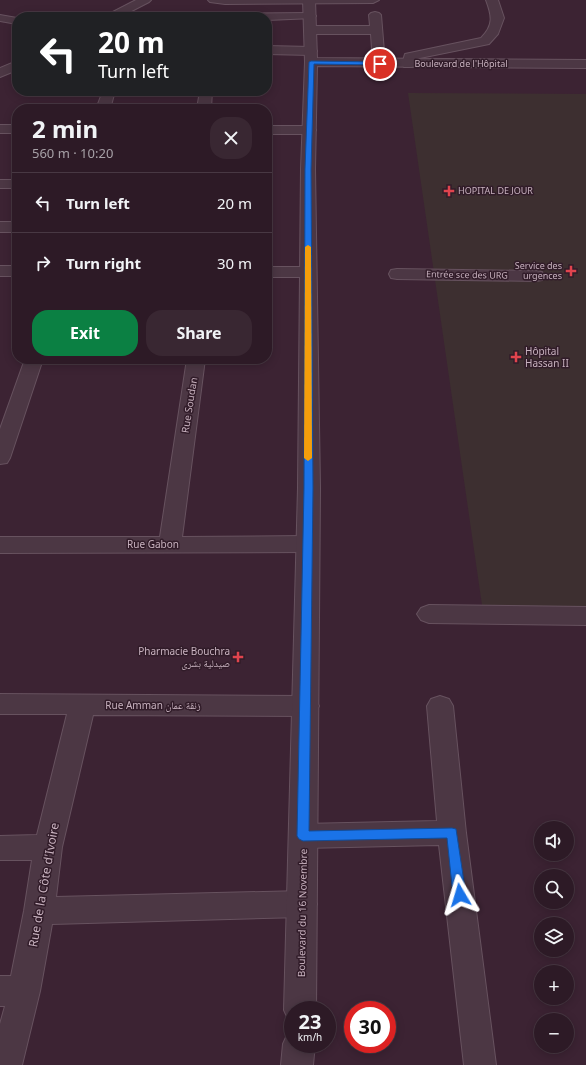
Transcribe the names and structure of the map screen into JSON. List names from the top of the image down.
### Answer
{
  "streets": {
    "street": [
      "Boulevard de l'Hôpital",
      "Entrée sce des URG",
      "Rue Soudan",
      "Rue Gabon",
      "Rue Amman زنقة عمان",
      "Rue de la Côte d'Ivoire",
      "Boulevard du 16 Novembre"
    ]
  },
  "crossings": [
    ["Boulevard de l'Hôpital", "Boulevard du 16 Novembre"],
    ["Rue Soudan", "Rue Gabon"],
    ["Rue Gabon", "Boulevard du 16 Novembre"],
    ["Rue Amman زنقة عمان", "Rue de la Côte d'Ivoire"],
    ["Rue Amman زنقة عمان", "Boulevard du 16 Novembre"]
  ],
  "places": {
    "health": [
      "HOPITAL DE JOUR",
      "Service des urgences",
      "Hôpital Hassan II",
      "Pharmacie Bouchra صيدلية بشرى"
    ]
  },
  "page": {
    "turn": ["20 m", "Turn left"],
    "heading": ["2 min", "560 m · 10:20"],
    "list": [
      {
        "name": "Turn left",
        "value": "20 m"
      },
      {
        "name": "Turn right",
        "value": "30 m"
      }
    ],
    "buttons": ["Exit", "Share"],
    "map_buttons": ["+", "−"],
    "speed": "23 km/h",
    "limit": "30"
  }
}
